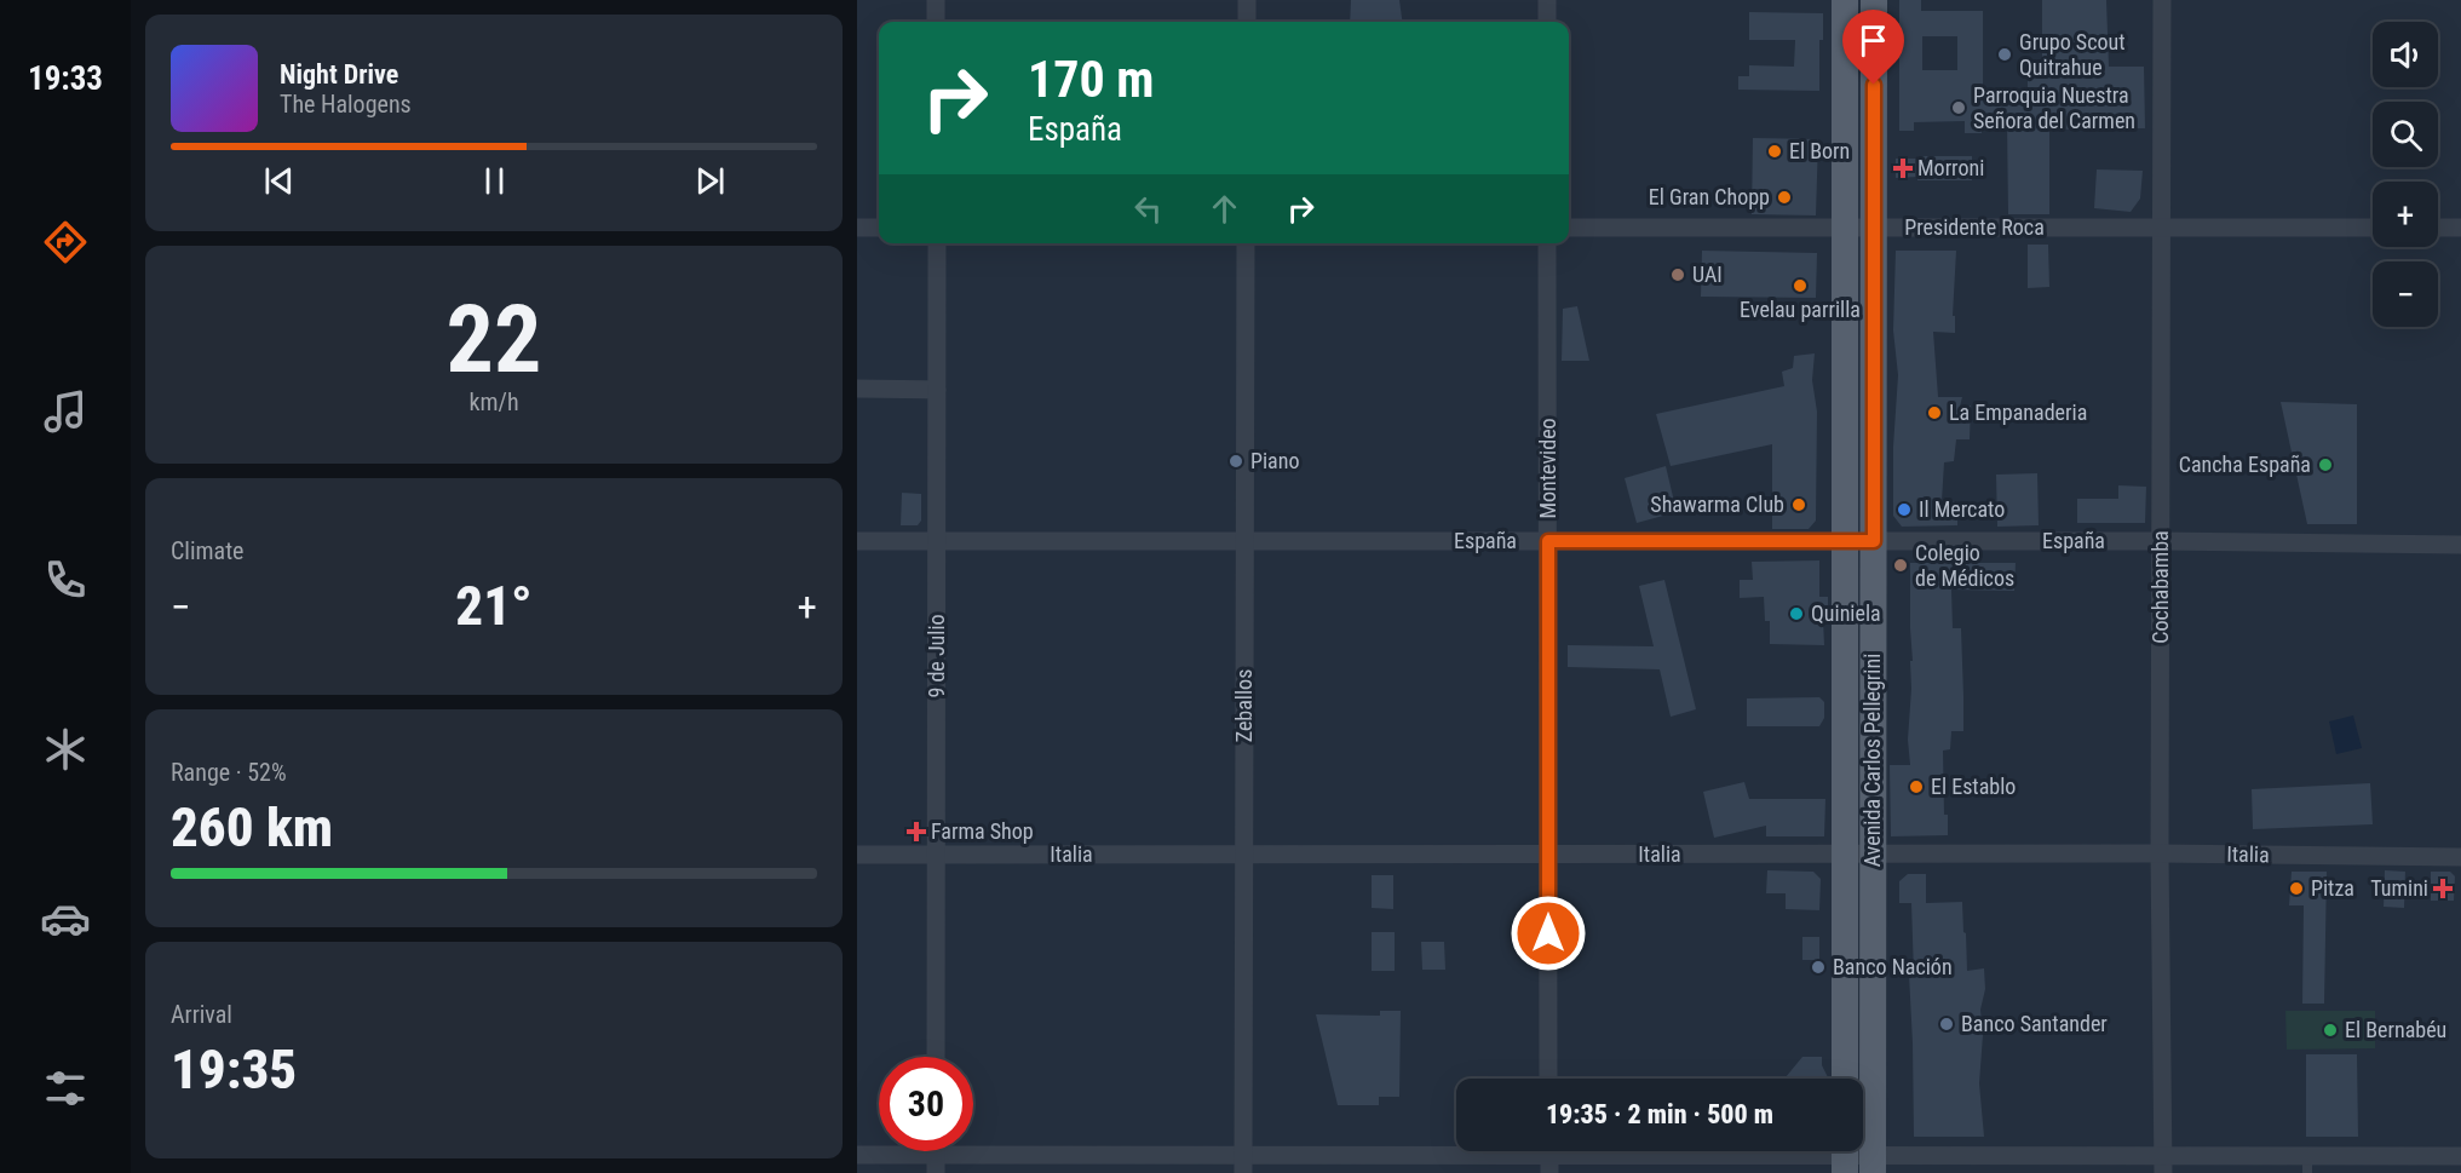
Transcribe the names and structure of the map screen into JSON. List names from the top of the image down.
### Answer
{
  "streets": {
    "main road": ["Avenida Carlos Pellegrini"],
    "street": [
      "Presidente Roca",
      "Montevideo",
      "España",
      "Cochabamba",
      "9 de Julio",
      "Zeballos",
      "Italia"
    ]
  },
  "crossings": [
    ["Presidente Roca", "Cochabamba"],
    ["Presidente Roca", "Avenida Carlos Pellegrini"],
    ["Montevideo", "España"],
    ["Montevideo", "Italia"],
    ["España", "Cochabamba"],
    ["España", "9 de Julio"],
    ["España", "Zeballos"],
    ["España", "Avenida Carlos Pellegrini"],
    ["Cochabamba", "Italia"],
    ["9 de Julio", "Italia"],
    ["Zeballos", "Italia"],
    ["Avenida Carlos Pellegrini", "Italia"]
  ],
  "places": {
    "other": [
      "Grupo Scout Quitrahue",
      "Parroquia Nuestra Señora del Carmen",
      "El Born",
      "El Gran Chopp",
      "UAI",
      "Evelau parrilla",
      "La Empanaderia",
      "Piano",
      "Cancha España",
      "Shawarma Club",
      "Il Mercato",
      "Colegio de Médicos",
      "Quiniela",
      "El Establo",
      "Pitza",
      "Banco Nación",
      "Banco Santander",
      "El Bernabéu"
    ],
    "health": ["Morroni", "Farma Shop", "Tumini"]
  },
  "page": {
    "tabs": "19:33",
    "map_buttons": ["+", "−"],
    "turn": ["170 m", "España"],
    "song": ["Night Drive", "The Halogens"],
    "tile": [
      ["22", "km/h"],
      "Climate",
      ["Range · 52%", "260 km"],
      ["Arrival", "19:35"]
    ],
    "heat": ["−", "21°", "+"],
    "limit": "30",
    "trip": "19:35 · 2 min · 500 m"
  }
}
